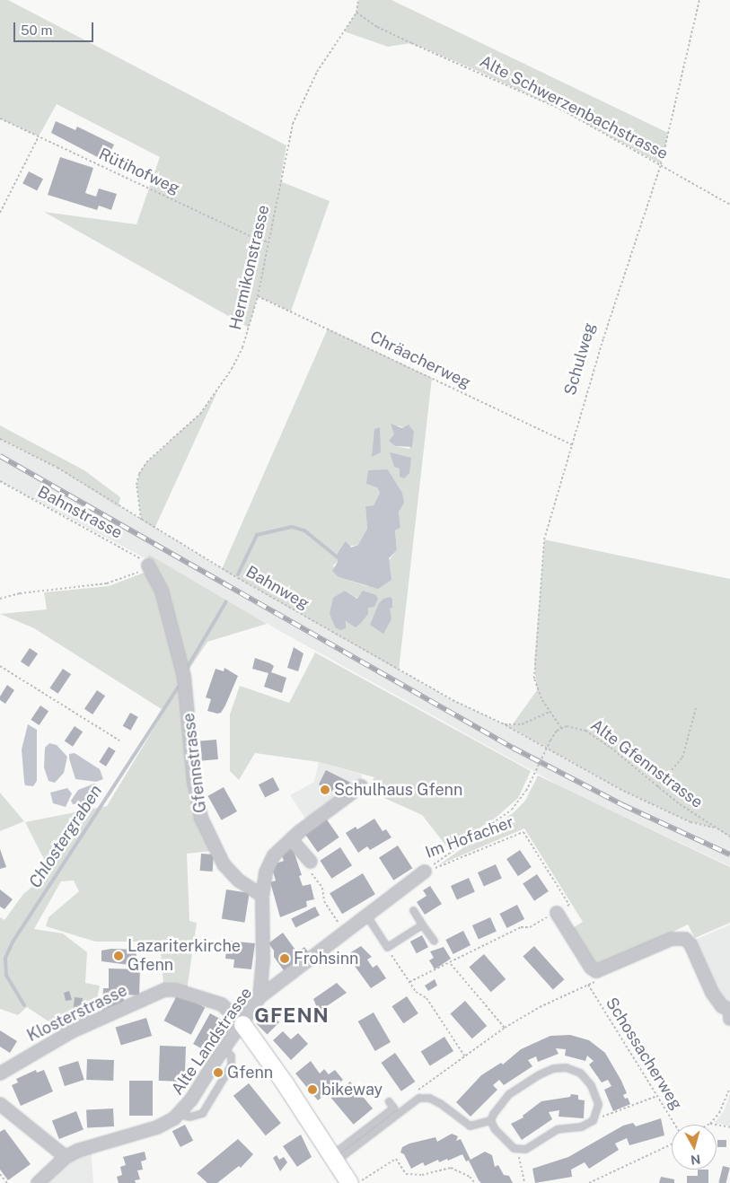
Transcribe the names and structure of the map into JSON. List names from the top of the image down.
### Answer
{
  "streets": {
    "street": ["Gfennstrasse", "Klosterstrasse", "Alte Landstrasse"],
    "path": [
      "Alte Schwerzenbachstrasse",
      "Rütihofweg",
      "Hermikonstrasse",
      "Schulweg",
      "Chräacherweg",
      "Bahnstrasse",
      "Bahnweg",
      "Alte Gfennstrasse",
      "Im Hofacher",
      "Schossacherweg"
    ]
  },
  "crossings": [
    ["Alte Schwerzenbachstrasse", "Hermikonstrasse"],
    ["Alte Schwerzenbachstrasse", "Schulweg"],
    ["Rütihofweg", "Hermikonstrasse"],
    ["Hermikonstrasse", "Chräacherweg"],
    ["Hermikonstrasse", "Bahnweg"],
    ["Schulweg", "Chräacherweg"],
    ["Schulweg", "Alte Gfennstrasse"],
    ["Bahnstrasse", "Gfennstrasse"],
    ["Bahnweg", "Alte Gfennstrasse"],
    ["Im Hofacher", "Alte Landstrasse"],
    ["Klosterstrasse", "Alte Landstrasse"]
  ],
  "districts": ["GFENN"],
  "water": ["Chlostergraben"],
  "places": [
    "Schulhaus Gfenn",
    "Lazariterkirche Gfenn",
    "Frohsinn",
    "Gfenn",
    "bikeway"
  ],
  "scale_bar": "50 m",
  "north": "bottom"
}
